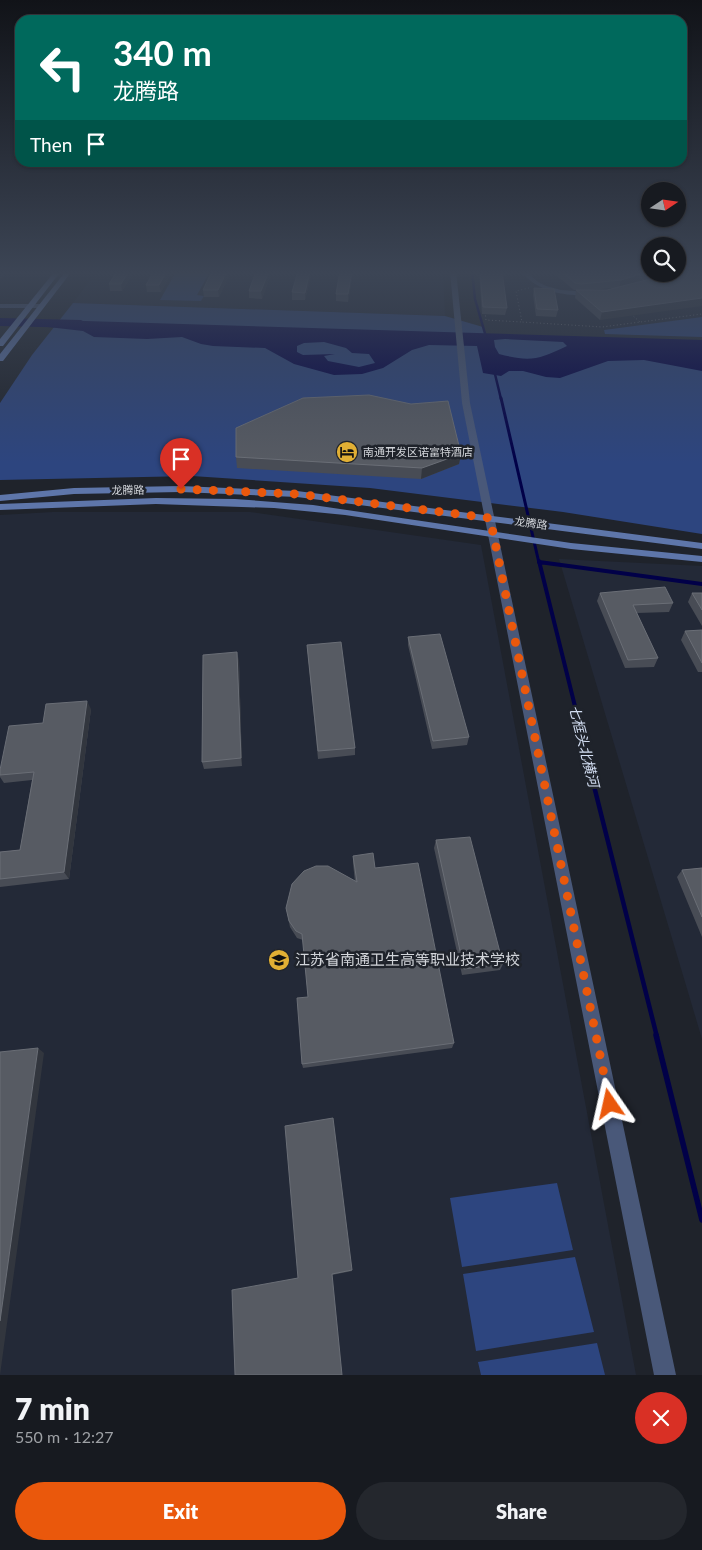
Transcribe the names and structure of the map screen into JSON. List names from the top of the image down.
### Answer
{
  "streets": {
    "main road": ["龙腾路"]
  },
  "water": ["七框头北横河"],
  "places": {
    "hotel": ["南通开发区诺富特酒店"],
    "school or university": ["江苏省南通卫生高等职业技术学校"]
  },
  "north": "right",
  "page": {
    "turn": ["340 m", "龙腾路"],
    "then": "Then",
    "heading": ["7 min", "550 m · 12:27"],
    "buttons": ["Exit", "Share"]
  }
}
